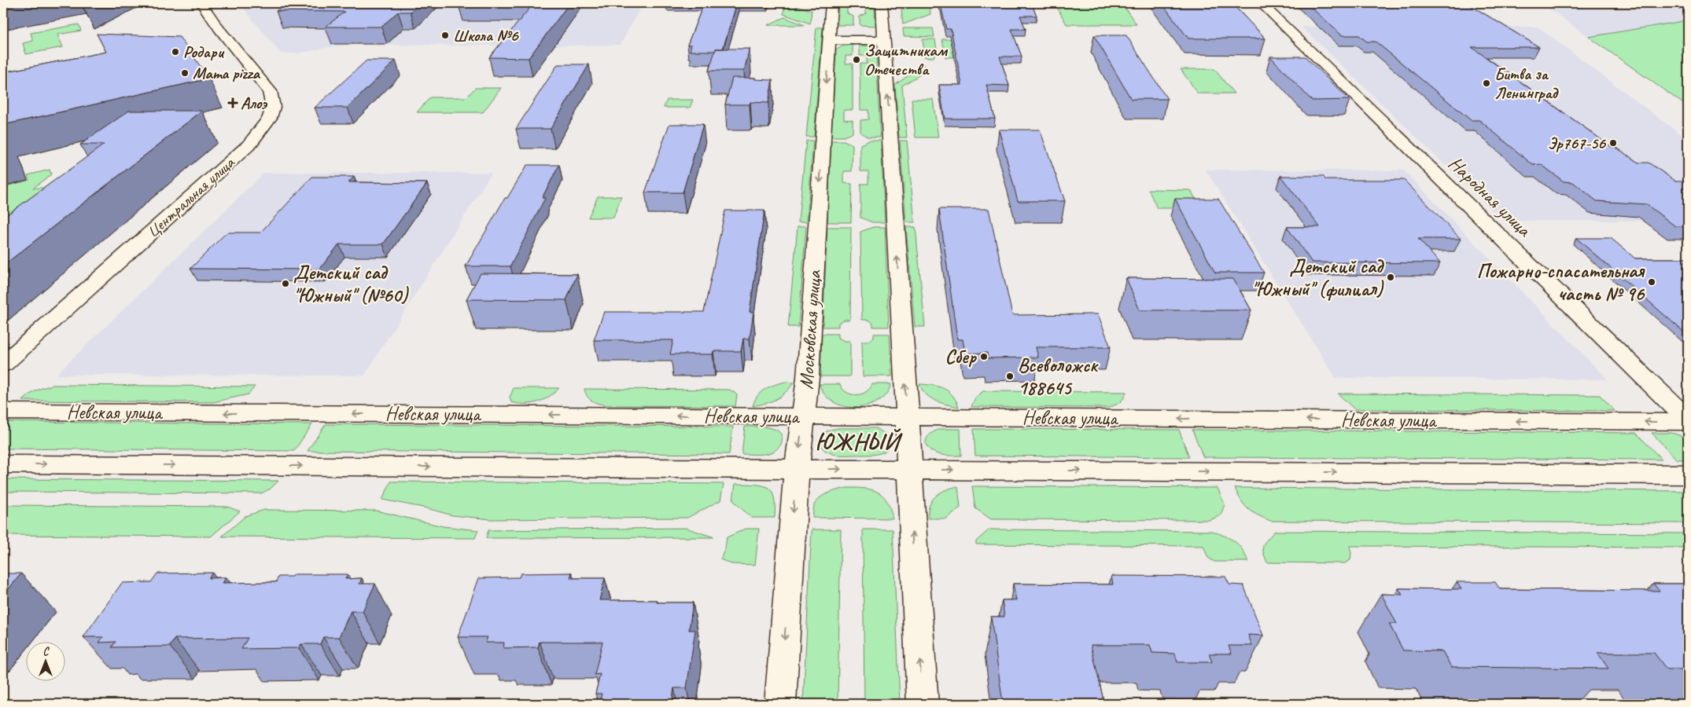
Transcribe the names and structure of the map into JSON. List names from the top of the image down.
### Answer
{
  "streets": {
    "street": [
      "Народная улица",
      "Центральная улица",
      "Московская улица",
      "Невская улица"
    ]
  },
  "crossings": [
    ["Народная улица", "Невская улица"],
    ["Московская улица", "Невская улица"]
  ],
  "districts": ["ЮЖНЫЙ"],
  "places": {
    "other": [
      "Школа №6",
      "Родари",
      "Защитникам Отечества",
      "Mama pizza",
      "Битва за Ленинград",
      "Эр767-56",
      "Детский сад \"Южный\" (филиал)",
      "Пожарно-спасательная часть № 96",
      "Детский сад \"Южный\" (№60)",
      "Сбер",
      "Всеволожск 188645"
    ],
    "health": ["Алоэ"]
  },
  "north": "top"
}
